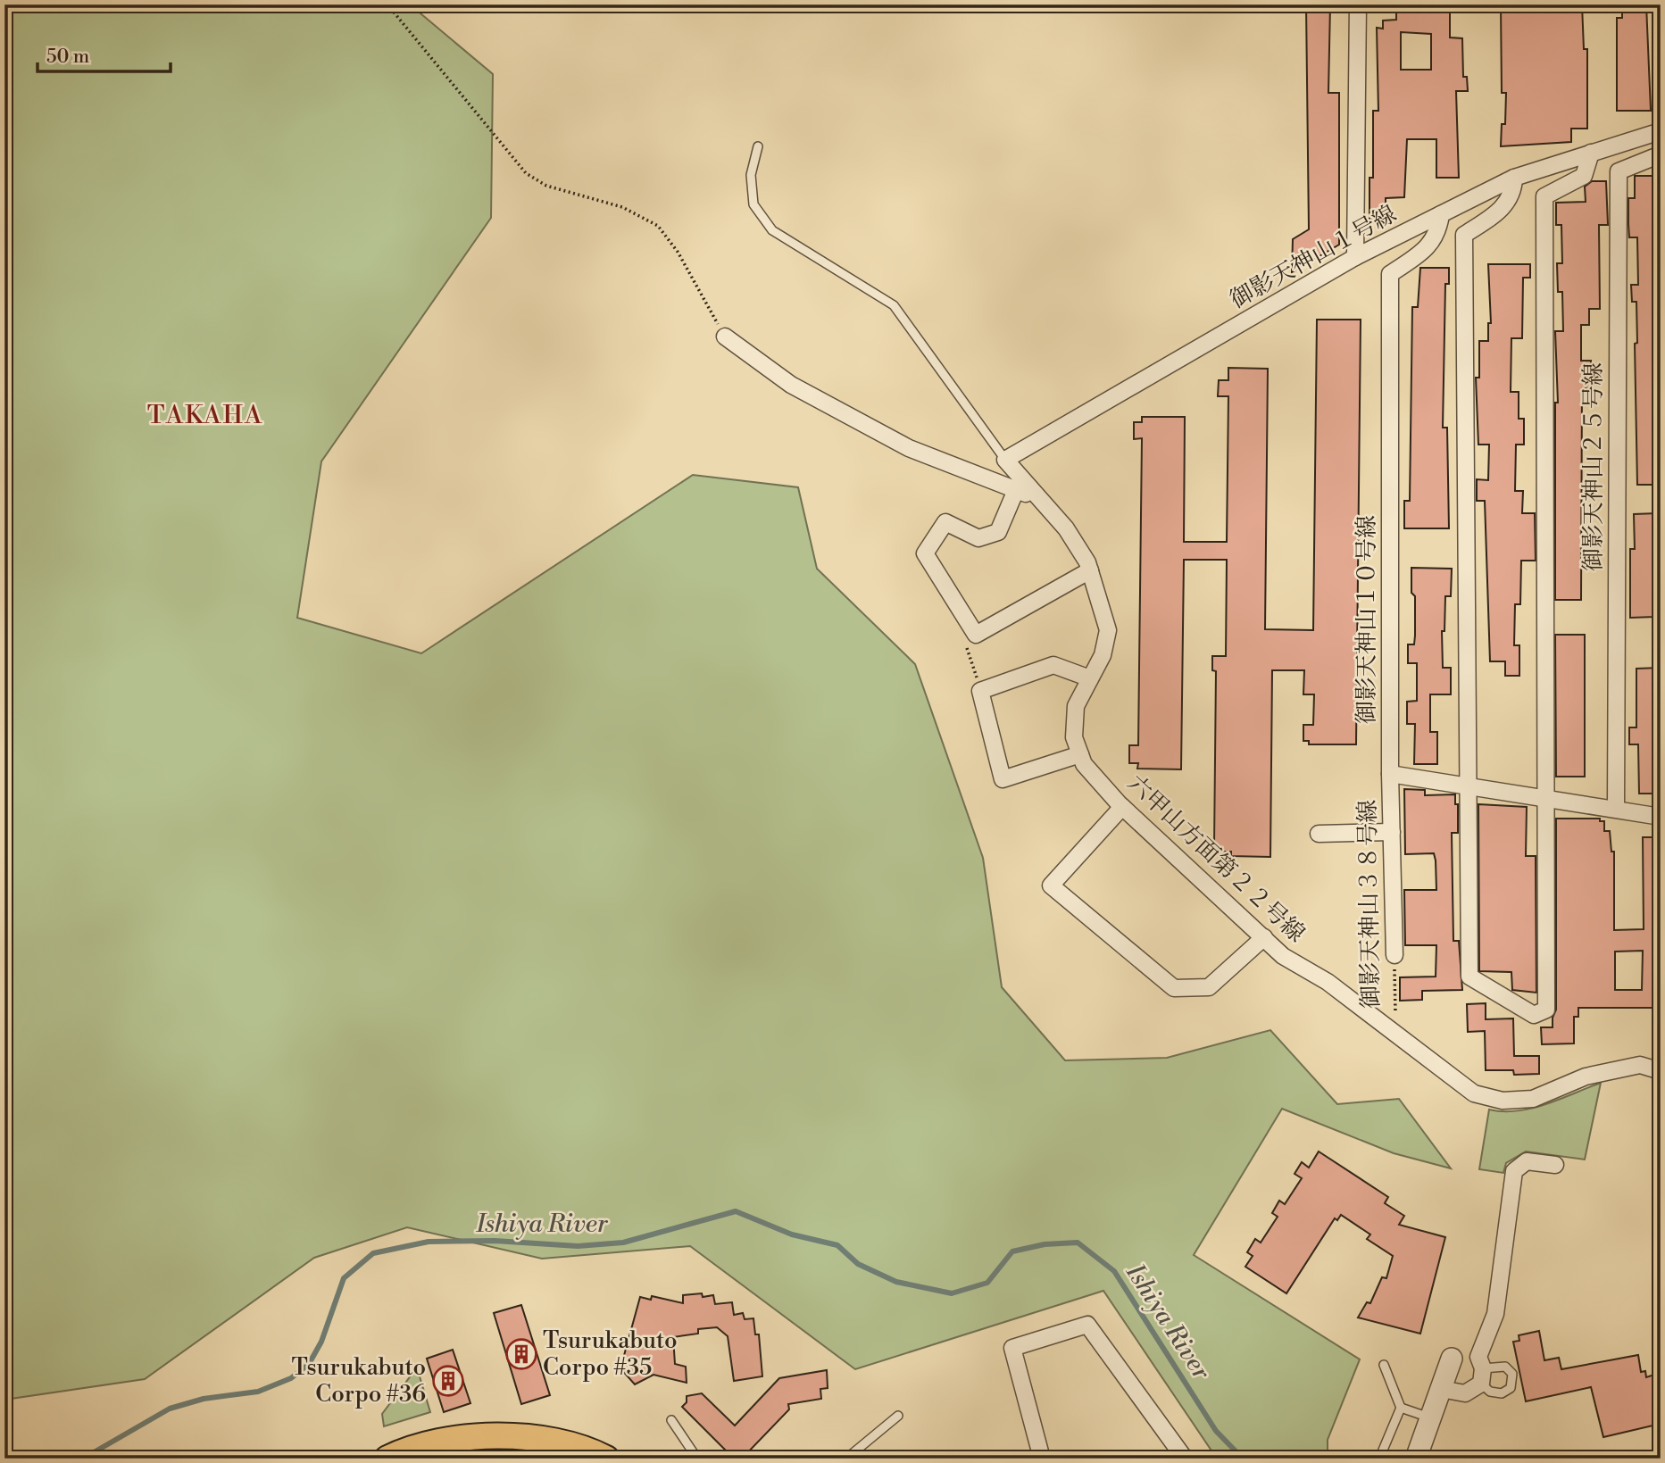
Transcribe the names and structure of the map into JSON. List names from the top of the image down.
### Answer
{
  "streets": {
    "street": [
      "御影天神山１号線",
      "御影天神山２５号線",
      "御影天神山１０号線",
      "六甲山方面第２２号線",
      "御影天神山３８号線"
    ]
  },
  "crossings": [
    ["御影天神山１号線", "御影天神山１０号線"],
    ["御影天神山１号線", "六甲山方面第２２号線"],
    ["御影天神山１０号線", "御影天神山３８号線"],
    ["六甲山方面第２２号線", "御影天神山３８号線"]
  ],
  "districts": ["TAKAHA"],
  "water": ["Ishiya River"],
  "places": {
    "building": ["Tsurukabuto Corpo #35", "Tsurukabuto Corpo #36"]
  },
  "scale_bar": "50 m"
}
